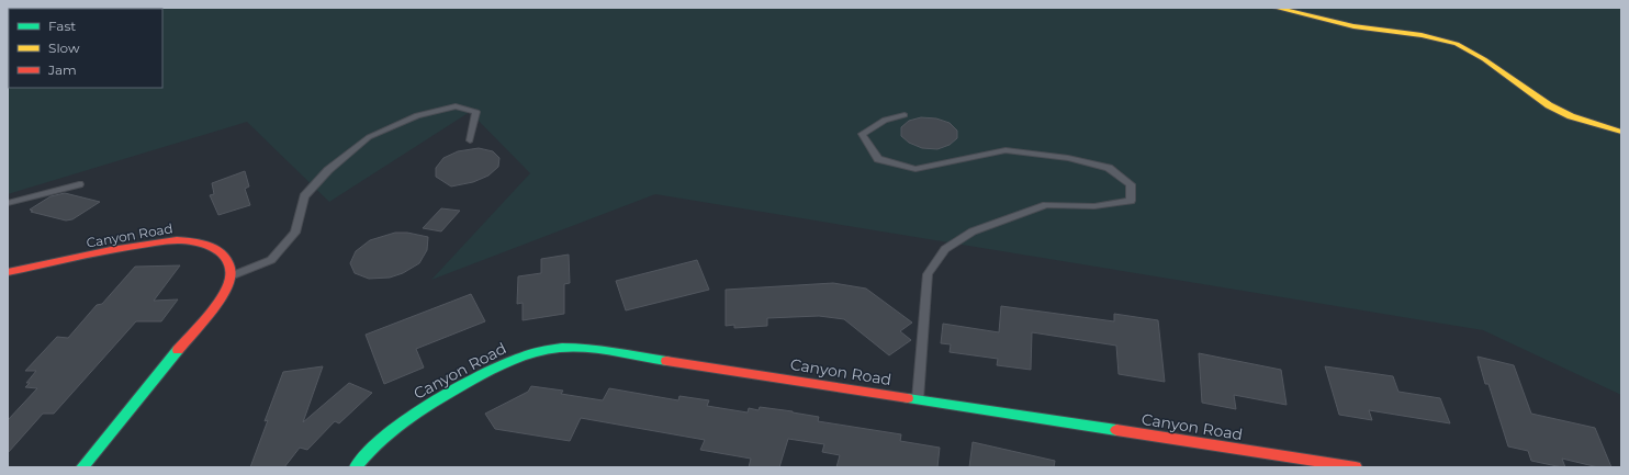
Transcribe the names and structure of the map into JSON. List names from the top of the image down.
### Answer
{
  "streets": {
    "street": ["Canyon Road"]
  },
  "legend": ["Fast", "Slow", "Jam"]
}
